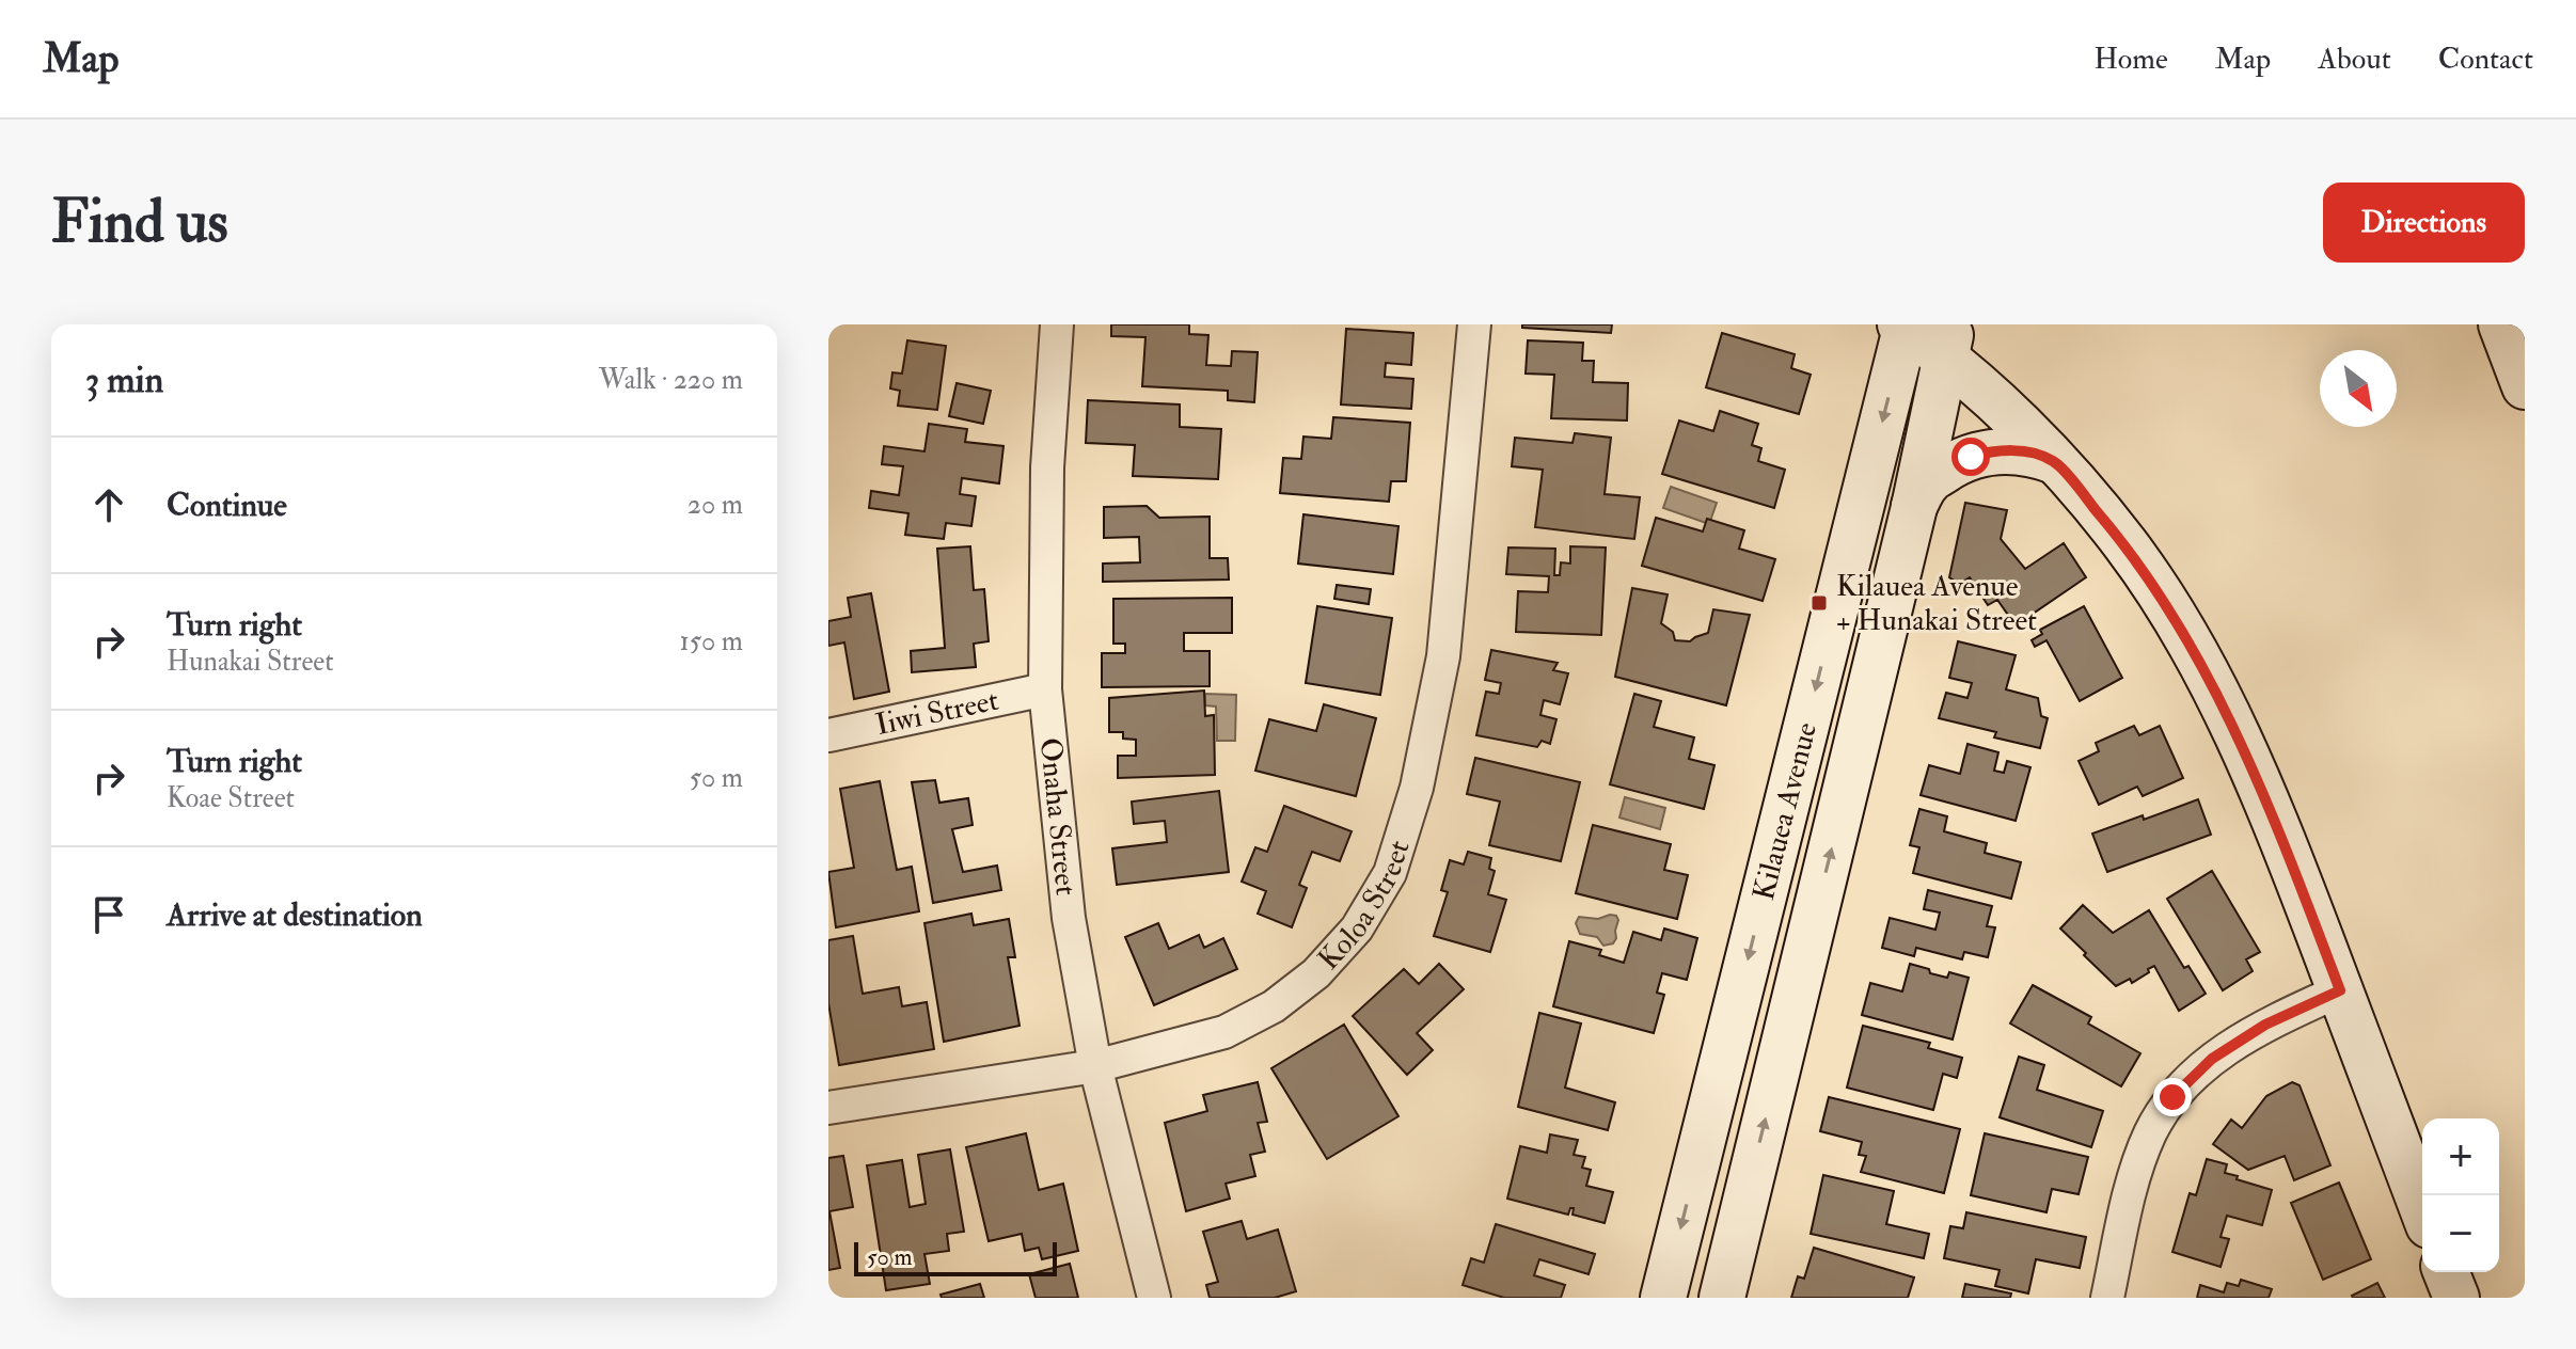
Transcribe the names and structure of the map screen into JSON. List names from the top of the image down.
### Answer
{
  "streets": {
    "street": [
      "Iiwi Street",
      "Kilauea Avenue",
      "Onaha Street",
      "Koloa Street"
    ]
  },
  "crossings": [
    ["Iiwi Street", "Onaha Street"],
    ["Onaha Street", "Koloa Street"]
  ],
  "places": {
    "transit": ["Kilauea Avenue + Hunakai Street"]
  },
  "scale_bar": "50 m",
  "north": "bottom right",
  "page": {
    "header": "Map",
    "nav": [
      "Home",
      "Map",
      "About",
      "Contact"
    ],
    "buttons": "Directions",
    "title": "Find us",
    "heading": ["3 min", "Walk · 220 m"],
    "list": [
      ["Continue", "20 m"],
      ["Turn right", "Hunakai Street", "150 m"],
      ["Turn right", "Koae Street", "50 m"],
      "Arrive at destination"
    ],
    "map_buttons": ["+", "−"],
    "scale": "50 m"
  }
}
